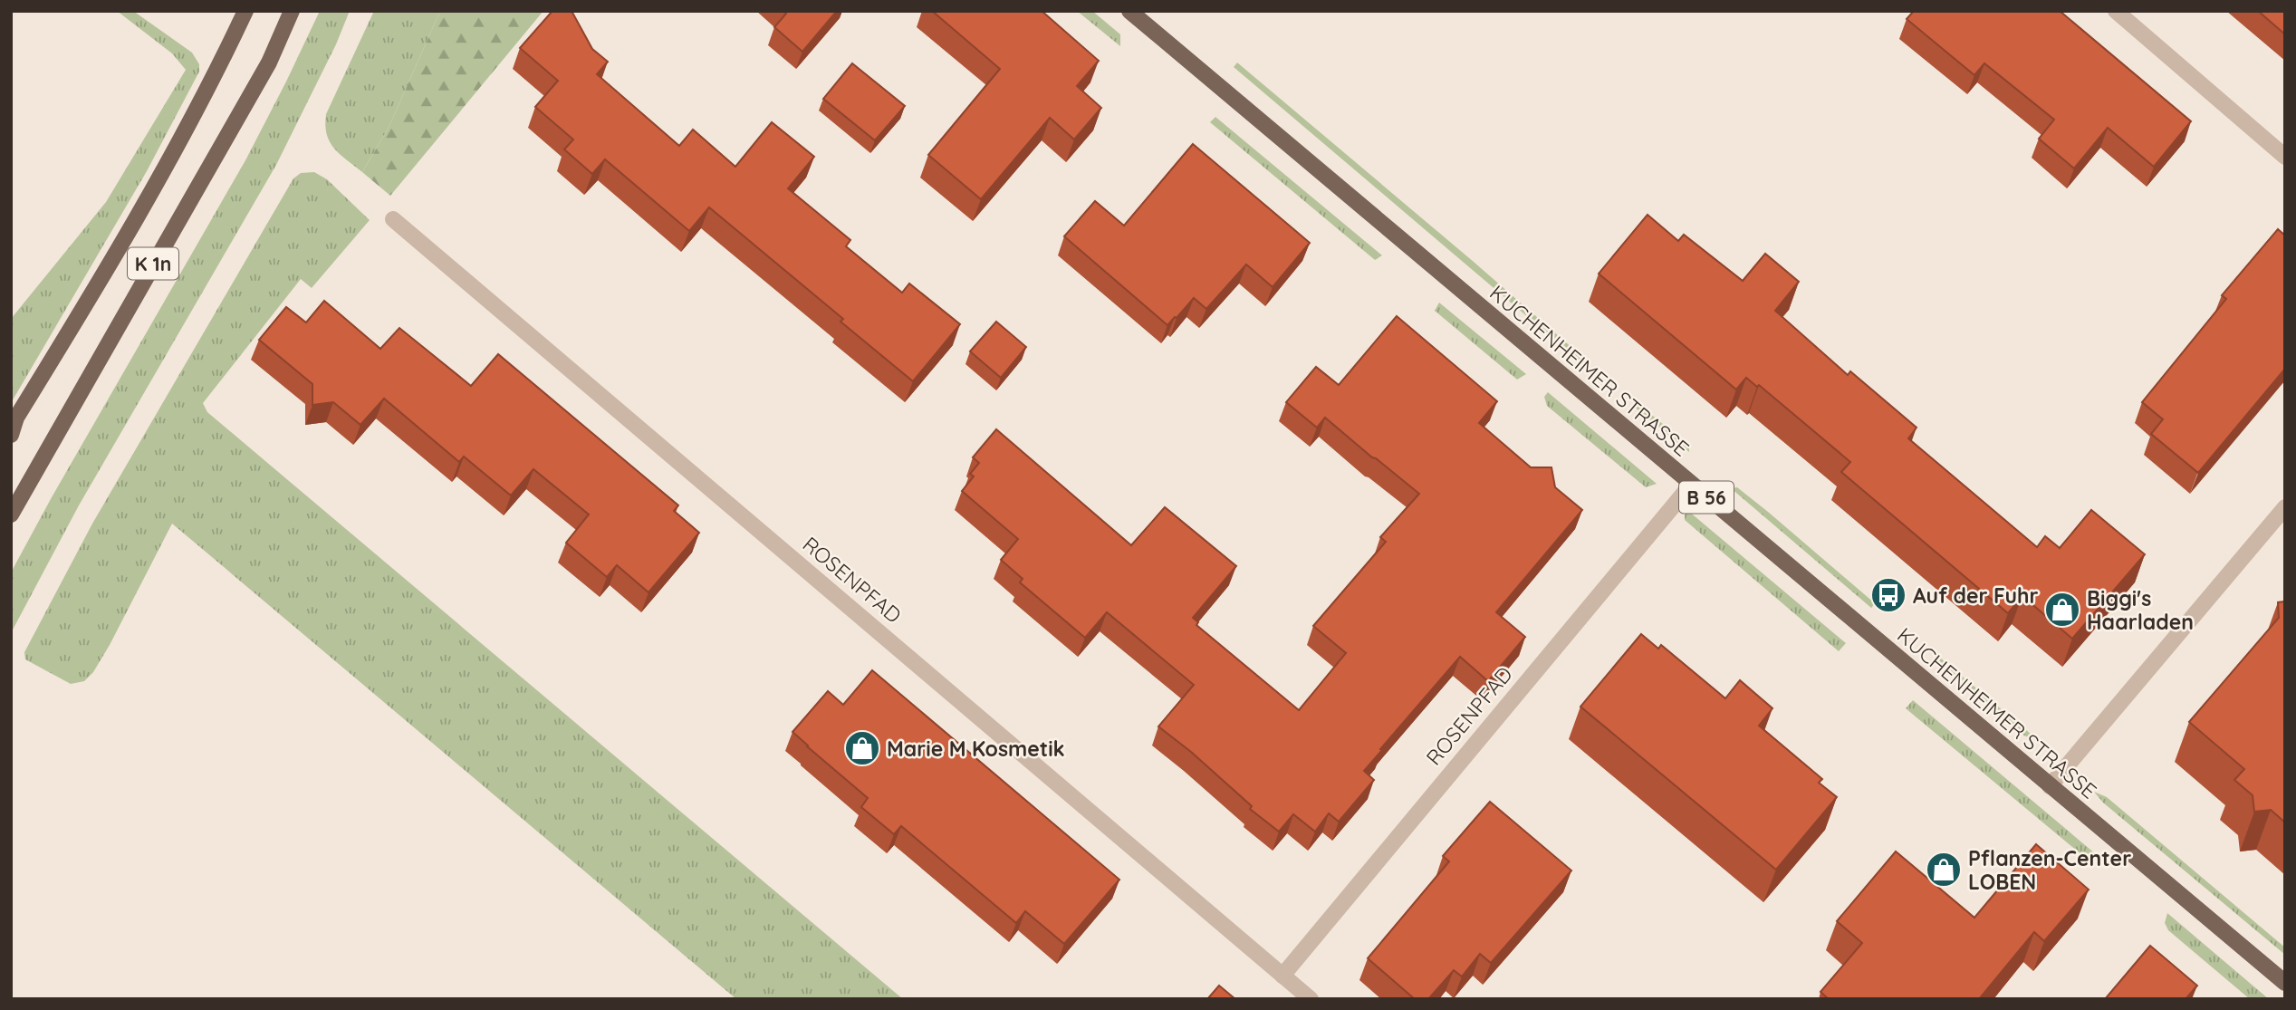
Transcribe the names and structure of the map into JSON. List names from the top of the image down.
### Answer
{
  "streets": {
    "main road": ["K 1n", "KUCHENHEIMER STRASSE", "B 56"],
    "street": ["ROSENPFAD"]
  },
  "crossings": [
    ["KUCHENHEIMER STRASSE", "ROSENPFAD"]
  ],
  "places": {
    "bus stop": ["Auf der Fuhr"],
    "shop": ["Biggi's Haarladen", "Marie M Kosmetik", "Pflanzen-Center LOBEN"]
  }
}
